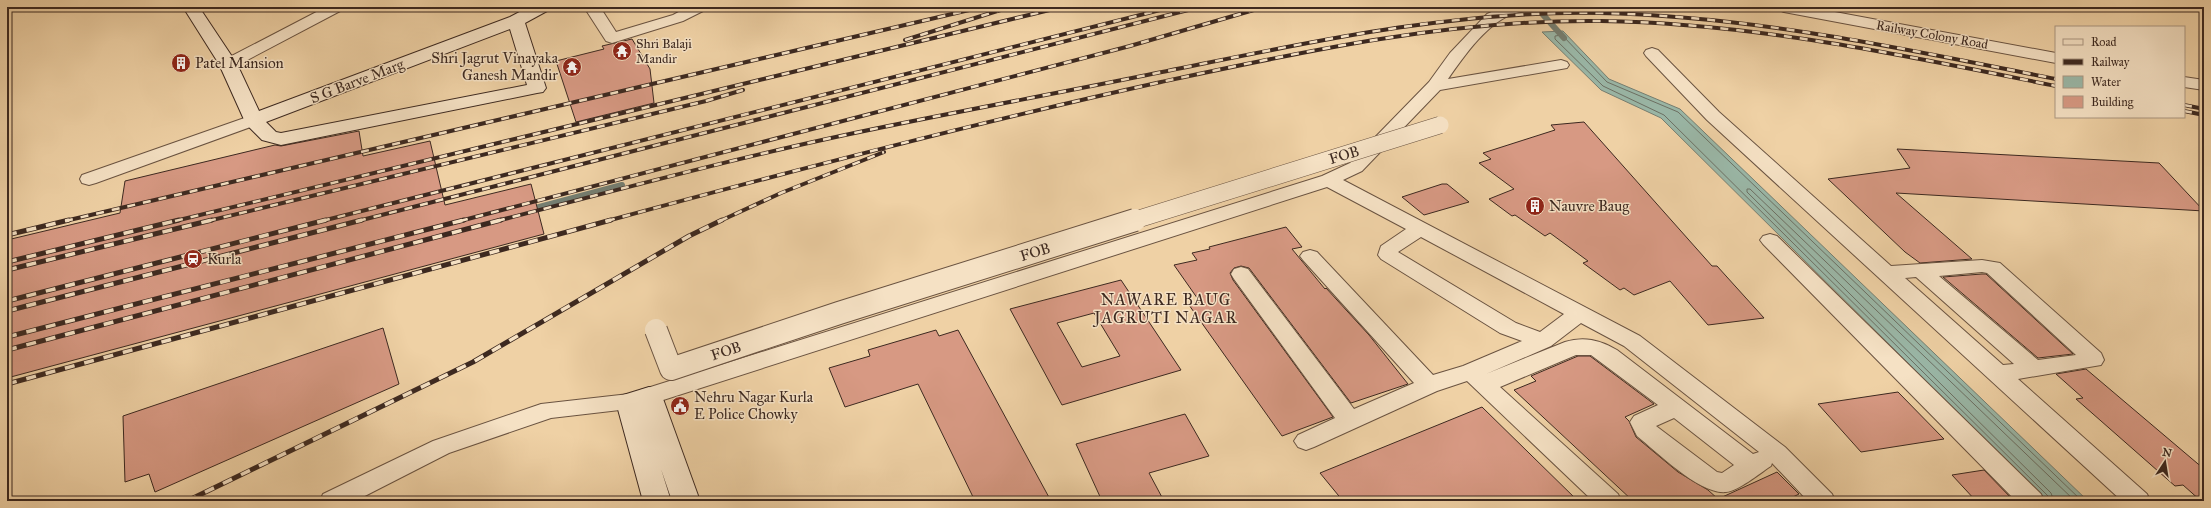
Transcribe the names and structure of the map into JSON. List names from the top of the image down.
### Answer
{
  "streets": {
    "street": ["Railway Colony Road", "S G Barve Marg", "FOB"]
  },
  "districts": ["NAWARE BAUG JAGRUTI NAGAR"],
  "places": {
    "temple": ["Shri Balaji Mandir", "Shri Jagrut Vinayaka Ganesh Mandir"],
    "building": ["Patel Mansion", "Nauvre Baug"],
    "station": ["Kurla"],
    "public building": ["Nehru Nagar Kurla E Police Chowky"]
  },
  "legend": [
    "Road",
    "Railway",
    "Water",
    "Building"
  ],
  "north": "top"
}
